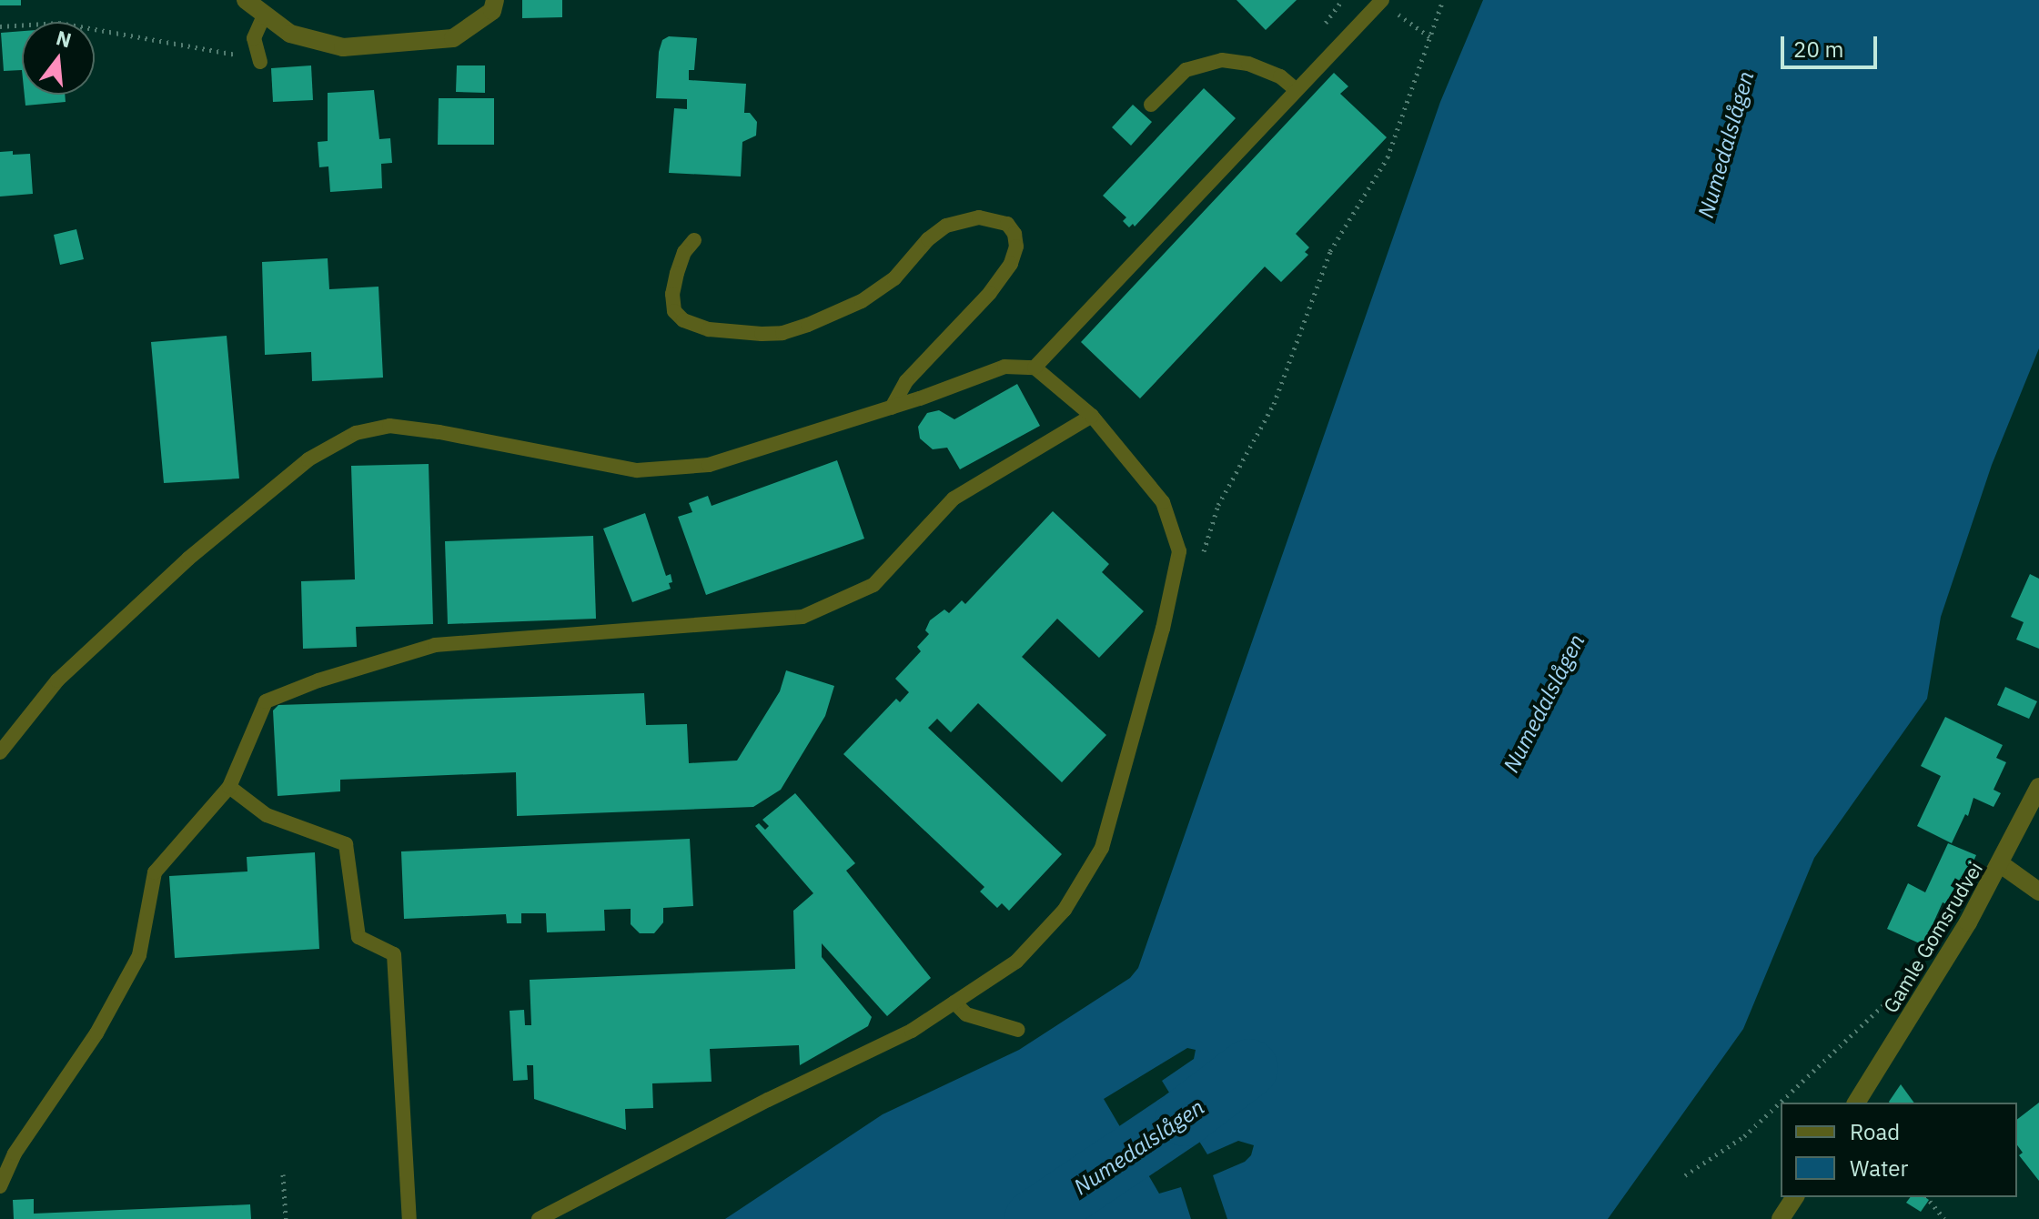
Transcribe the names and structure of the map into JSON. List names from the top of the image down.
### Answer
{
  "streets": {
    "street": ["Gamle Gomsrudvei"]
  },
  "water": ["Numedalslågen"],
  "legend": ["Road", "Water"],
  "scale_bar": "20 m",
  "north": "top"
}
